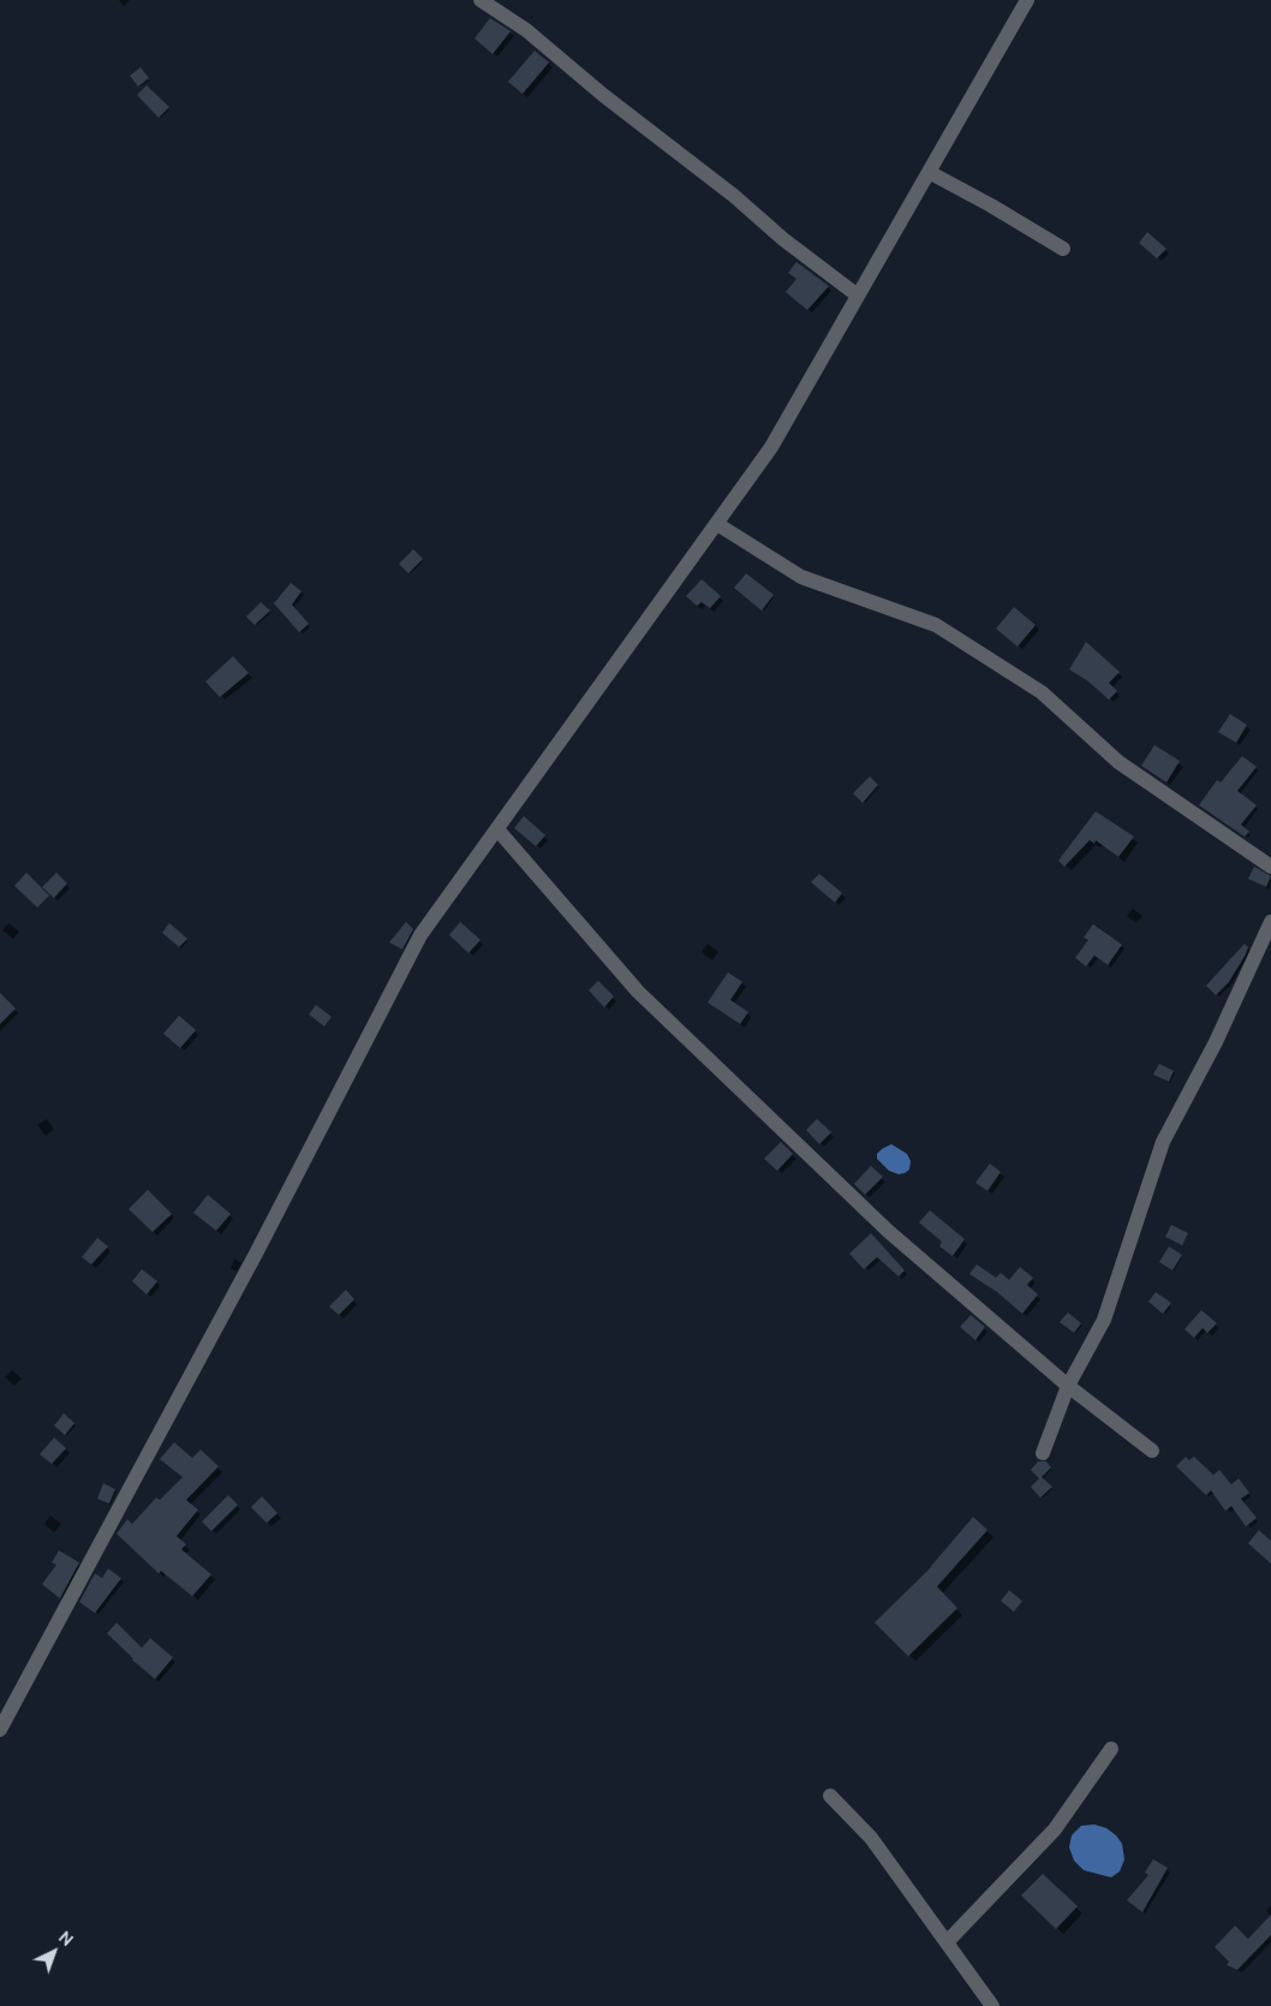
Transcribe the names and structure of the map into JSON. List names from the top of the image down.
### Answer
{
  "north": "top right"
}
